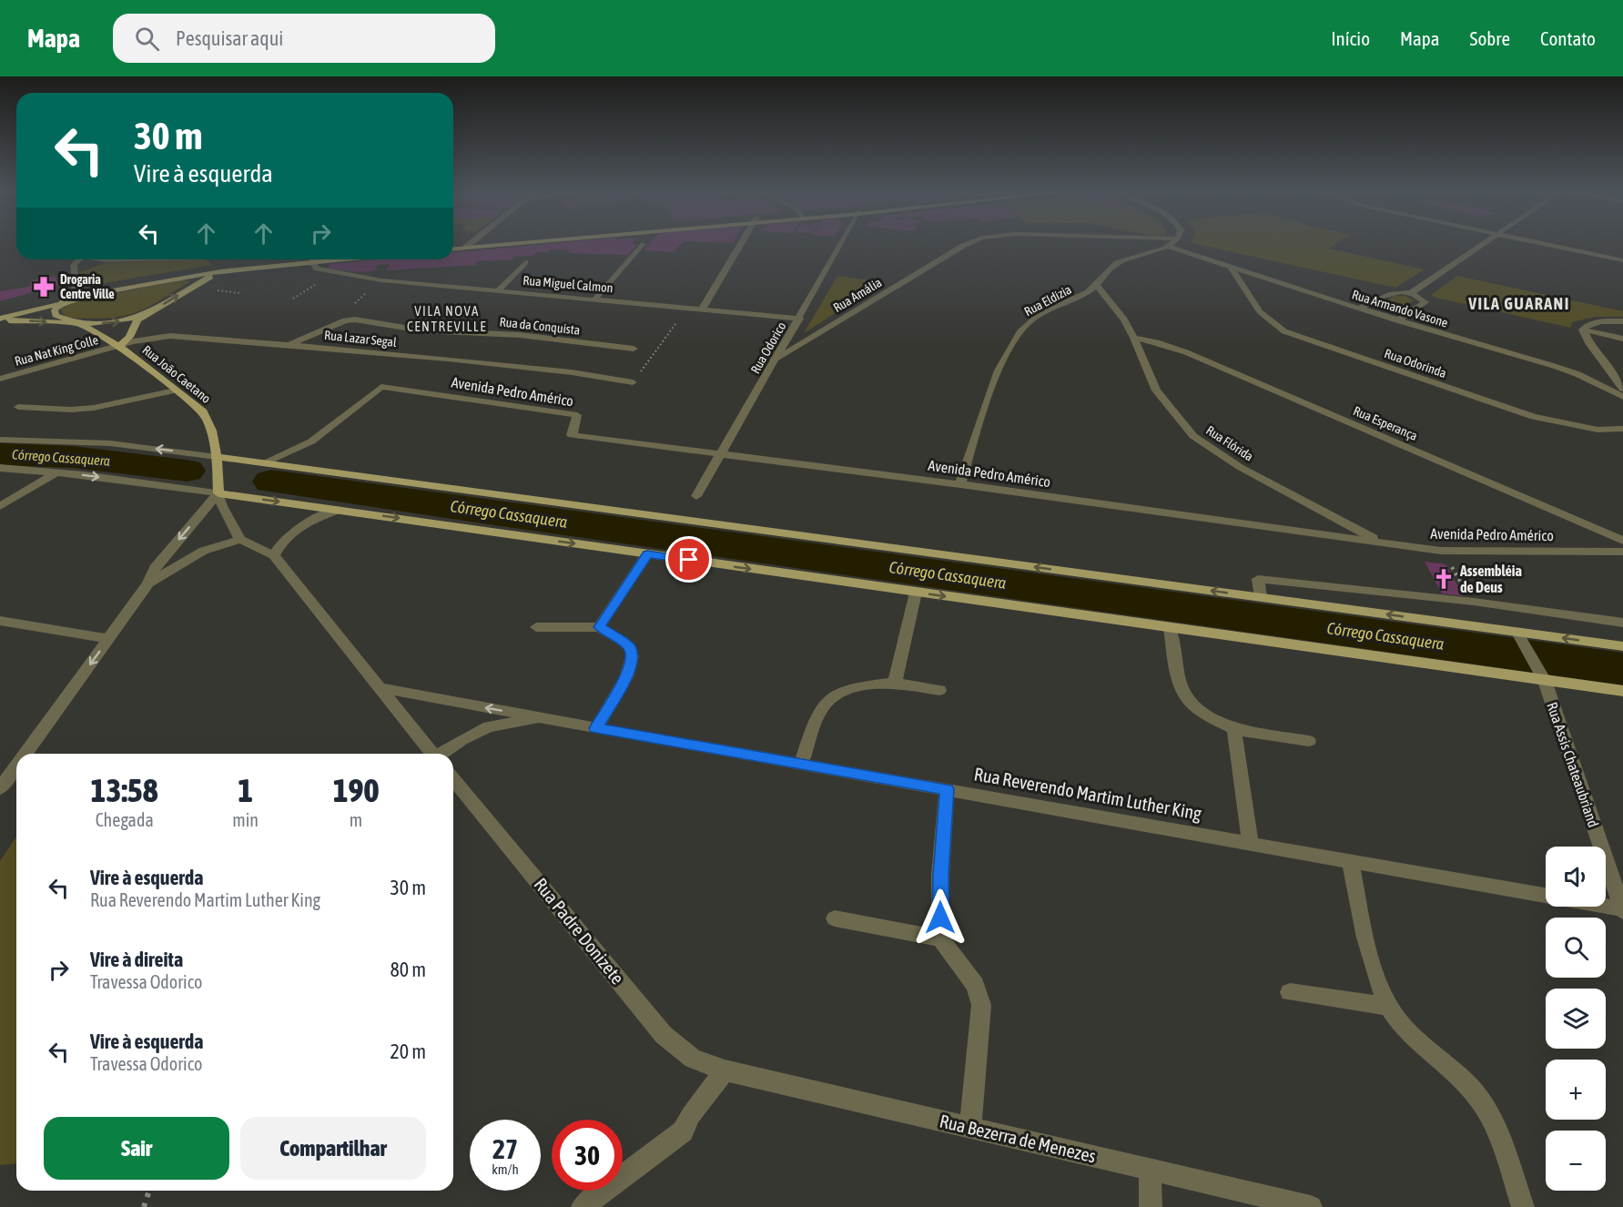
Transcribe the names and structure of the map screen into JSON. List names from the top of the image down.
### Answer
{
  "streets": {
    "main road": ["Rua João Caetano"],
    "street": [
      "Rua Miguel Calmon",
      "Rua Amália",
      "Rua Eldizia",
      "Rua Armando Vasone",
      "Rua da Conquista",
      "Rua Lazar Segal",
      "Rua Odorico",
      "Rua Nat King Colle",
      "Rua Odorinda",
      "Avenida Pedro Américo",
      "Rua Esperança",
      "Rua Flórida",
      "Rua Assis Chateaubriand",
      "Rua Reverendo Martim Luther King",
      "Rua Padre Donizete",
      "Rua Bezerra de Menezes"
    ]
  },
  "crossings": [
    ["Rua Miguel Calmon", "Rua Odorico"],
    ["Rua Amália", "Rua Odorico"],
    ["Rua Eldizia", "Rua Armando Vasone"],
    ["Rua Eldizia", "Avenida Pedro Américo"],
    ["Rua Eldizia", "Rua Flórida"],
    ["Rua Armando Vasone", "Rua Odorinda"],
    ["Rua da Conquista", "Rua Lazar Segal"],
    ["Rua Lazar Segal", "Rua Nat King Colle"],
    ["Rua Lazar Segal", "Rua João Caetano"],
    ["Rua Odorico", "Avenida Pedro Américo"],
    ["Rua Nat King Colle", "Rua João Caetano"],
    ["Avenida Pedro Américo", "Rua Flórida"],
    ["Rua Esperança", "Rua Flórida"],
    ["Rua Assis Chateaubriand", "Rua Reverendo Martim Luther King"],
    ["Rua Padre Donizete", "Rua Bezerra de Menezes"]
  ],
  "districts": ["VILA GUARANI", "VILA NOVA CENTREVILLE"],
  "water": ["Córrego Cassaquera"],
  "places": {
    "pharmacy": ["Drogaria Centre Ville"],
    "church": ["Assembléia de Deus"]
  },
  "page": {
    "header": "Mapa",
    "search": "Pesquisar aqui",
    "nav": [
      "Início",
      "Mapa",
      "Sobre",
      "Contato"
    ],
    "turn": ["30 m", "Vire à esquerda"],
    "eta": [
      "13:58",
      "Chegada",
      "1",
      "min",
      "190",
      "m"
    ],
    "map_buttons": ["+", "−"],
    "list": [
      {
        "name": "Vire à esquerda",
        "note": "Rua Reverendo Martim Luther King",
        "value": "30 m"
      },
      {
        "name": "Vire à direita",
        "note": "Travessa Odorico",
        "value": "80 m"
      },
      {
        "name": "Vire à esquerda",
        "note": "Travessa Odorico",
        "value": "20 m"
      }
    ],
    "buttons": ["Sair", "Compartilhar"],
    "speed": "27 km/h",
    "limit": "30"
  }
}
